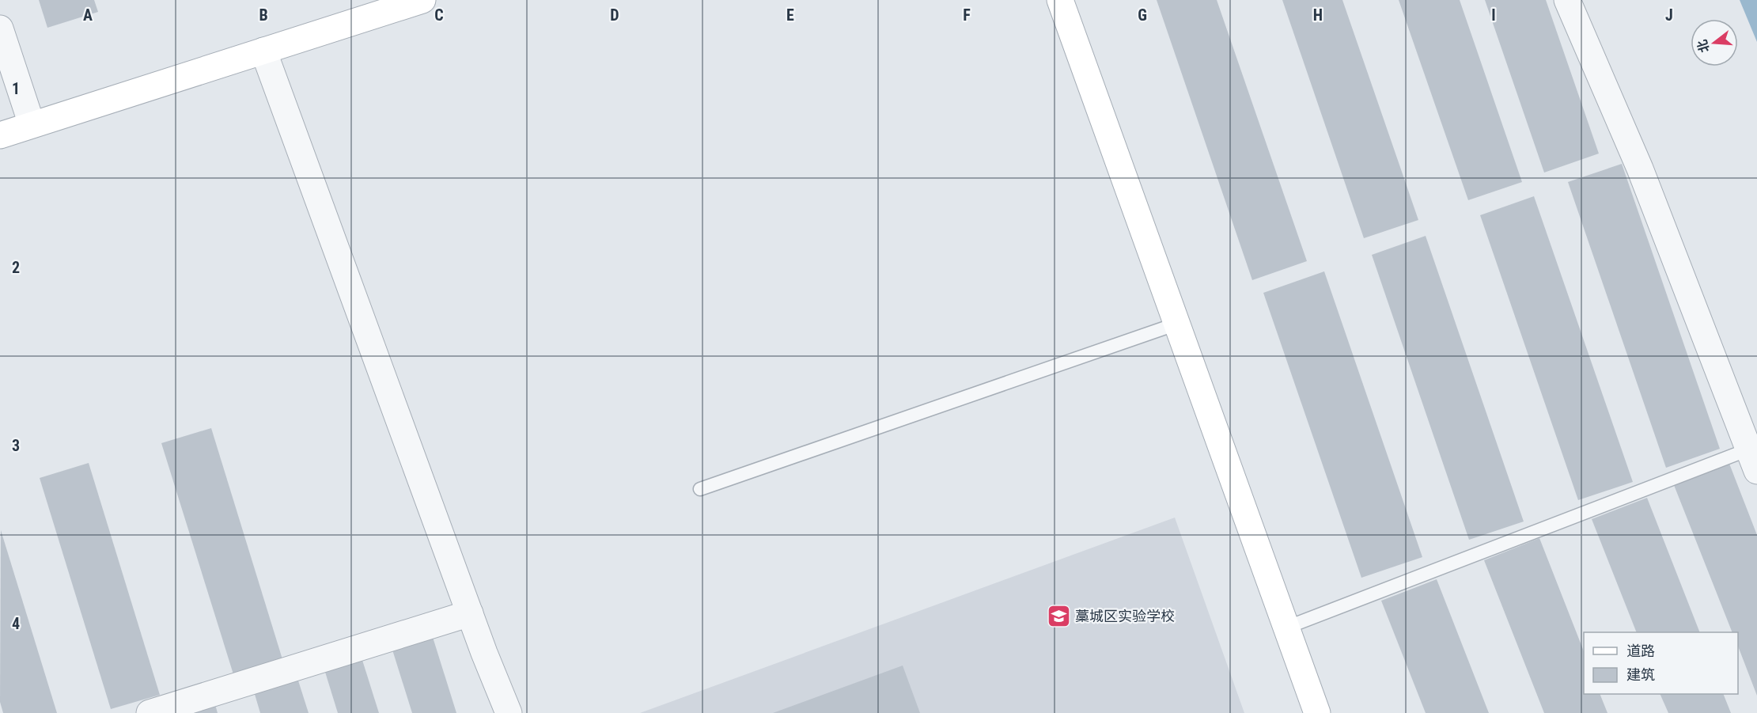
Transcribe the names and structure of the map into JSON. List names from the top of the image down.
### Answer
{
  "places": {
    "school or university": ["藁城区实验学校"]
  },
  "legend": ["道路", "建筑"],
  "north": "left",
  "grid": {
    "columns": [
      "A",
      "B",
      "C",
      "D",
      "E",
      "F",
      "G",
      "H",
      "I",
      "J"
    ],
    "rows": [
      "1",
      "2",
      "3",
      "4"
    ]
  }
}
